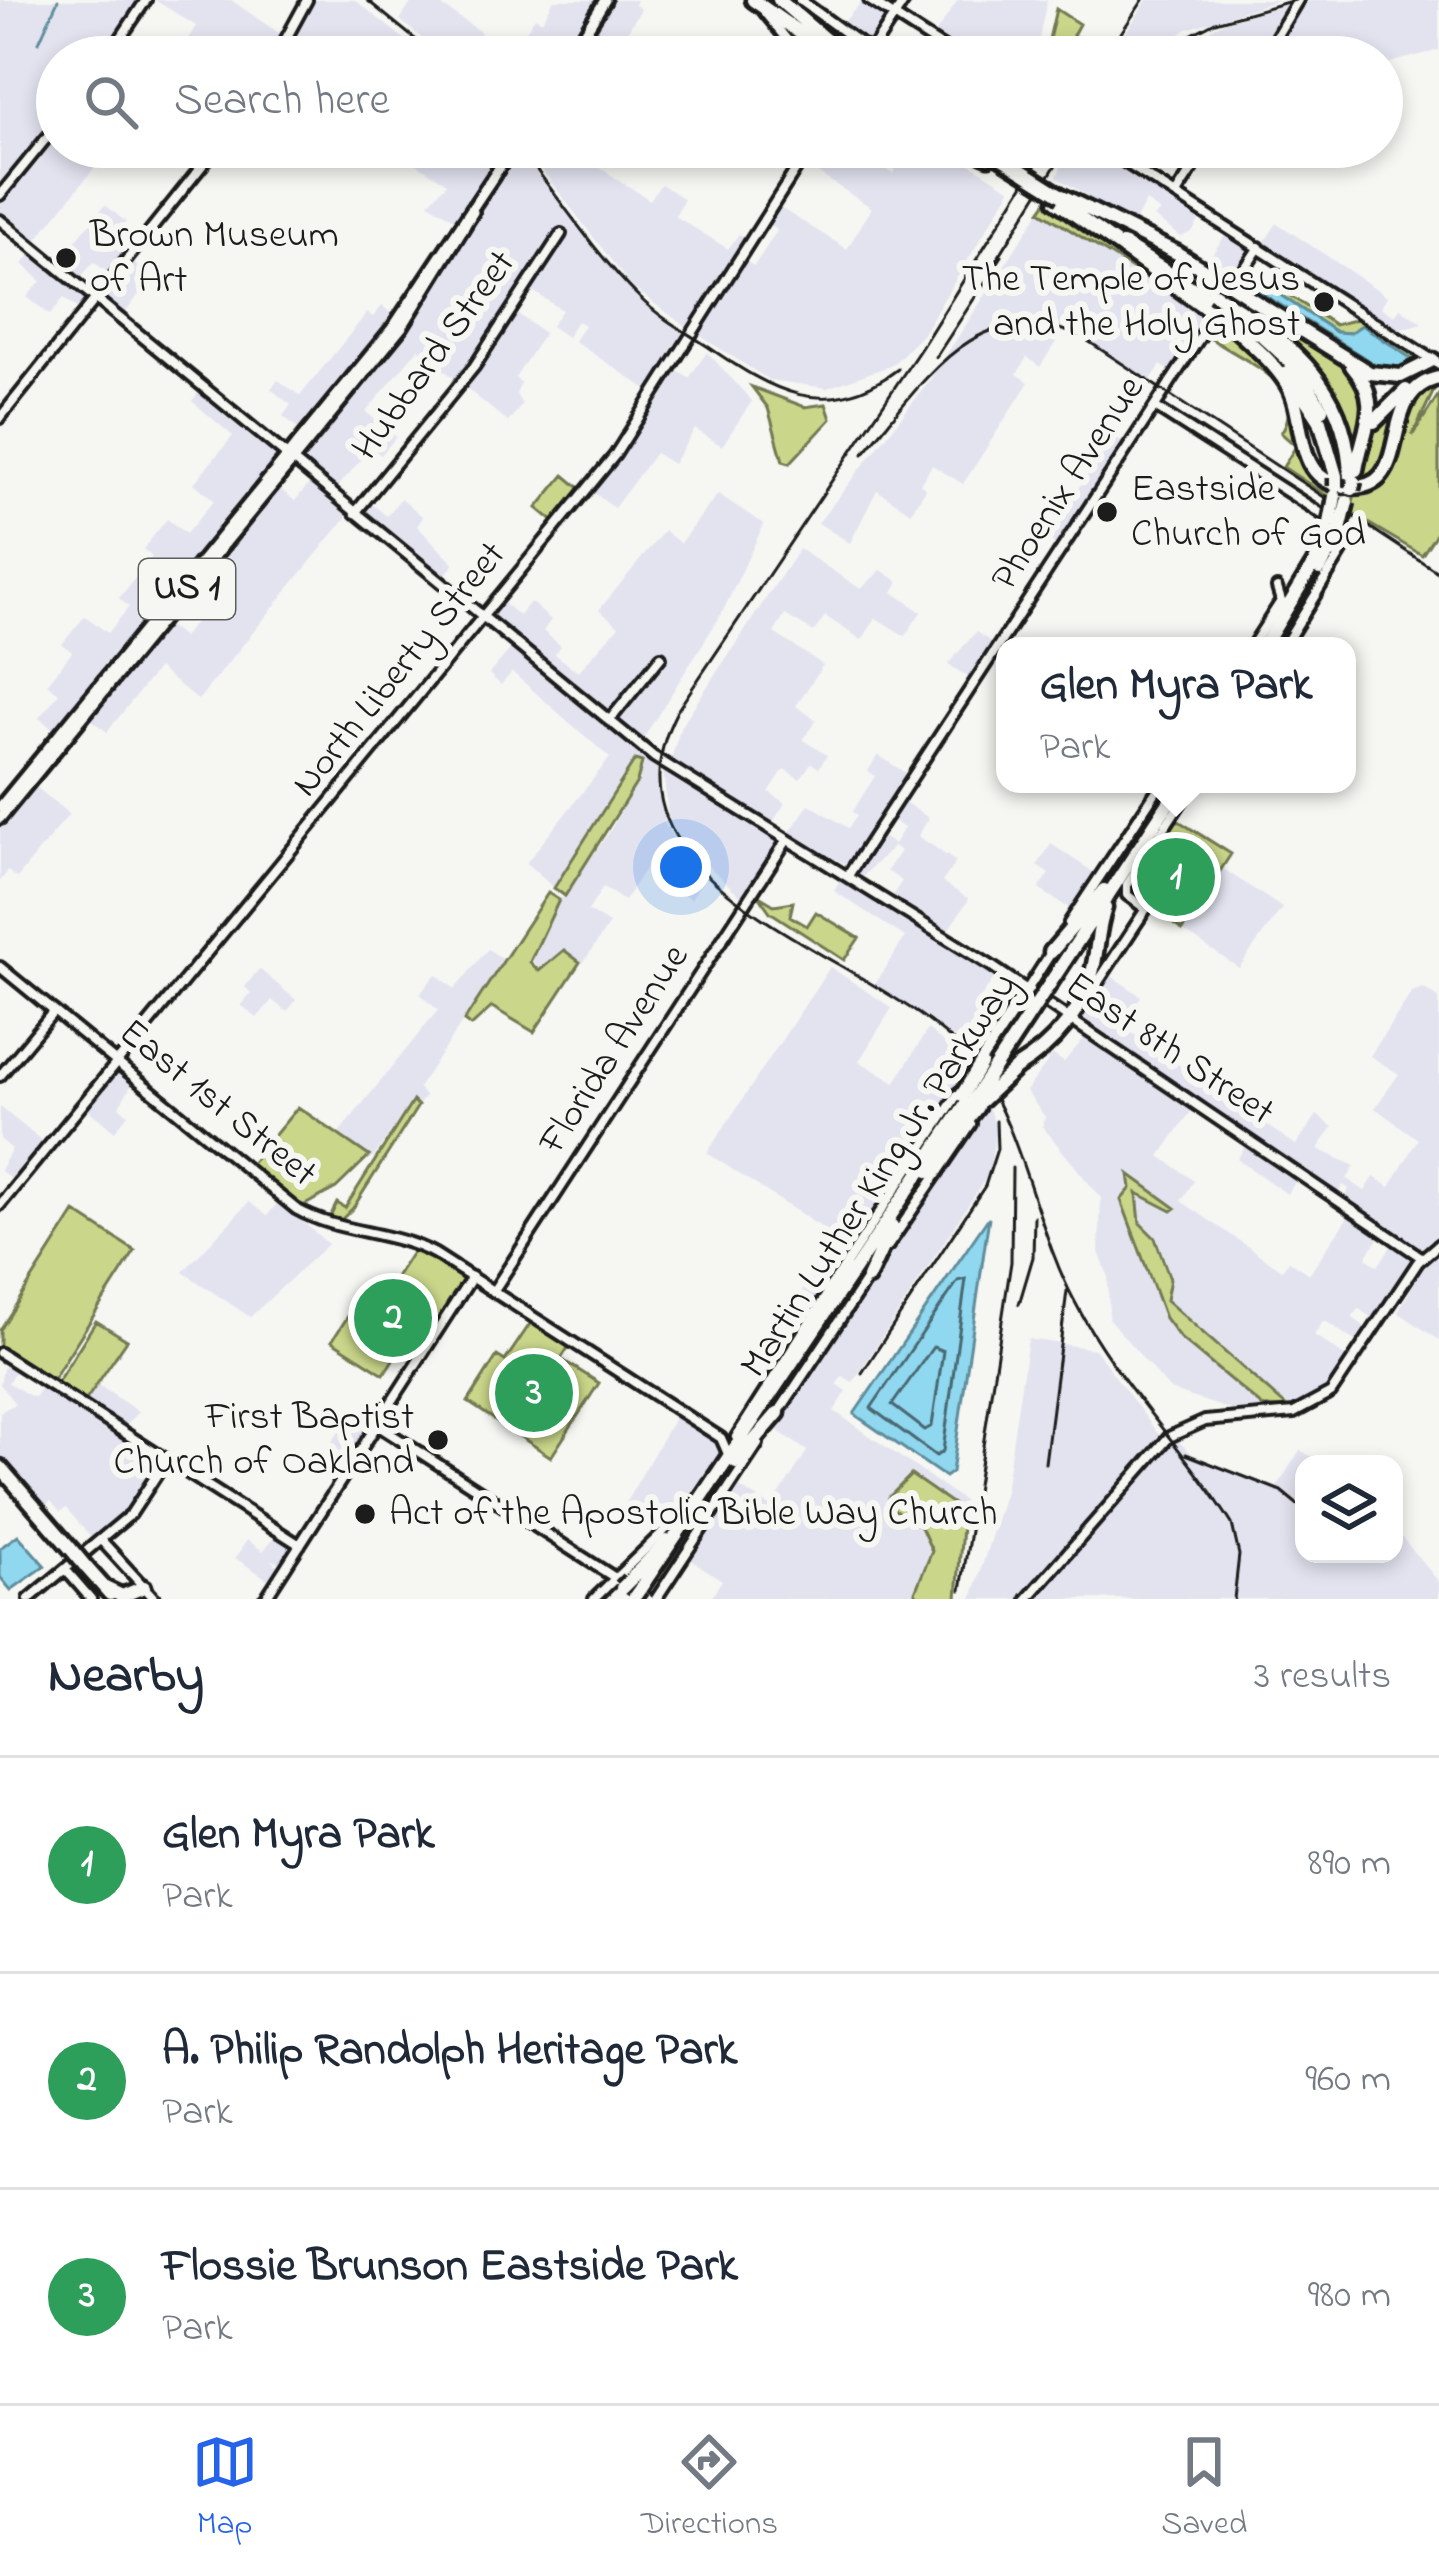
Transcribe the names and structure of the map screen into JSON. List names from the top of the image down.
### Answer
{
  "streets": {
    "highway": ["Martin Luther King Jr. Parkway"],
    "main road": ["US 1"],
    "street": [
      "Hubbard Street",
      "Phoenix Avenue",
      "North Liberty Street",
      "Florida Avenue",
      "East 8th Street",
      "East 1st Street"
    ]
  },
  "crossings": [
    ["Hubbard Street", "East 8th Street"],
    ["Phoenix Avenue", "East 8th Street"],
    ["US 1", "East 8th Street"],
    ["North Liberty Street", "East 8th Street"],
    ["North Liberty Street", "East 1st Street"],
    ["Florida Avenue", "East 8th Street"],
    ["Florida Avenue", "East 1st Street"]
  ],
  "places": [
    "Brown Museum of Art",
    "The Temple of Jesus and the Holy Ghost",
    "Eastside Church of God",
    "First Baptist Church of Oakland",
    "Act of the Apostolic Bible Way Church"
  ],
  "page": {
    "search": "Search here",
    "popup": ["Glen Myra Park", "Park"],
    "pins": ["1", "2", "3"],
    "heading": ["Nearby", "3 results"],
    "list": [
      {
        "mark": "1",
        "name": "Glen Myra Park",
        "note": "Park",
        "value": "890 m"
      },
      {
        "mark": "2",
        "name": "A. Philip Randolph Heritage Park",
        "note": "Park",
        "value": "960 m"
      },
      {
        "mark": "3",
        "name": "Flossie Brunson Eastside Park",
        "note": "Park",
        "value": "980 m"
      }
    ],
    "nav": ["Map", "Directions", "Saved"]
  }
}
